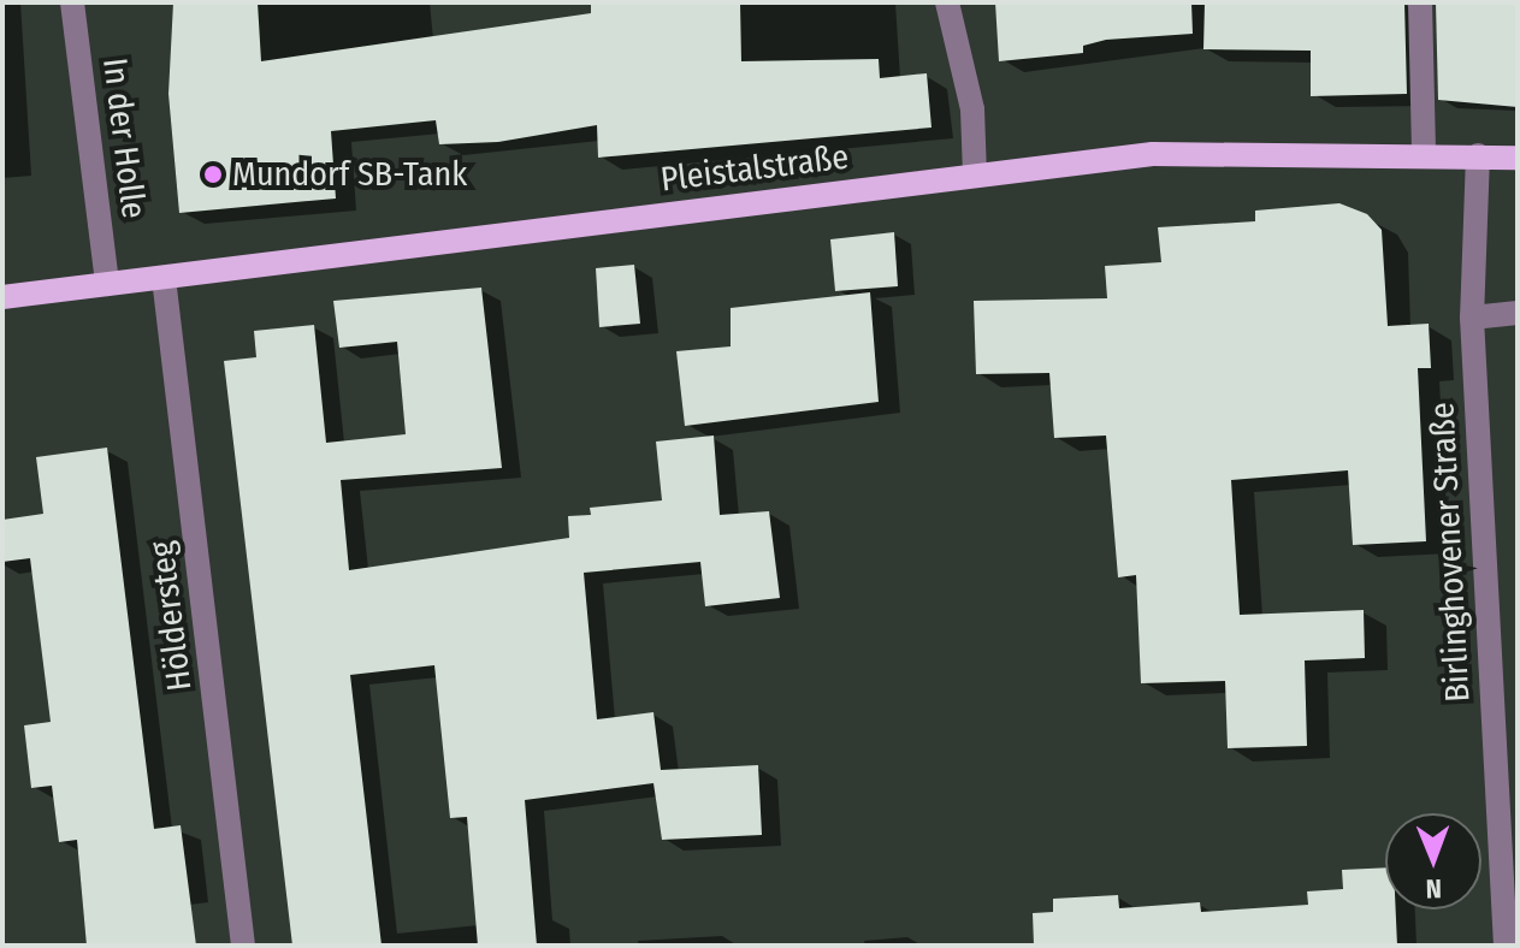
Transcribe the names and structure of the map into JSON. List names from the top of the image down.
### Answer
{
  "streets": {
    "main road": ["Pleistalstraße"],
    "street": ["In der Holle", "Birlinghovener Straße", "Höldersteg"]
  },
  "crossings": [
    ["In der Holle", "Pleistalstraße"],
    ["Pleistalstraße", "Birlinghovener Straße"],
    ["Pleistalstraße", "Höldersteg"]
  ],
  "places": ["Mundorf SB-Tank"],
  "north": "bottom"
}
